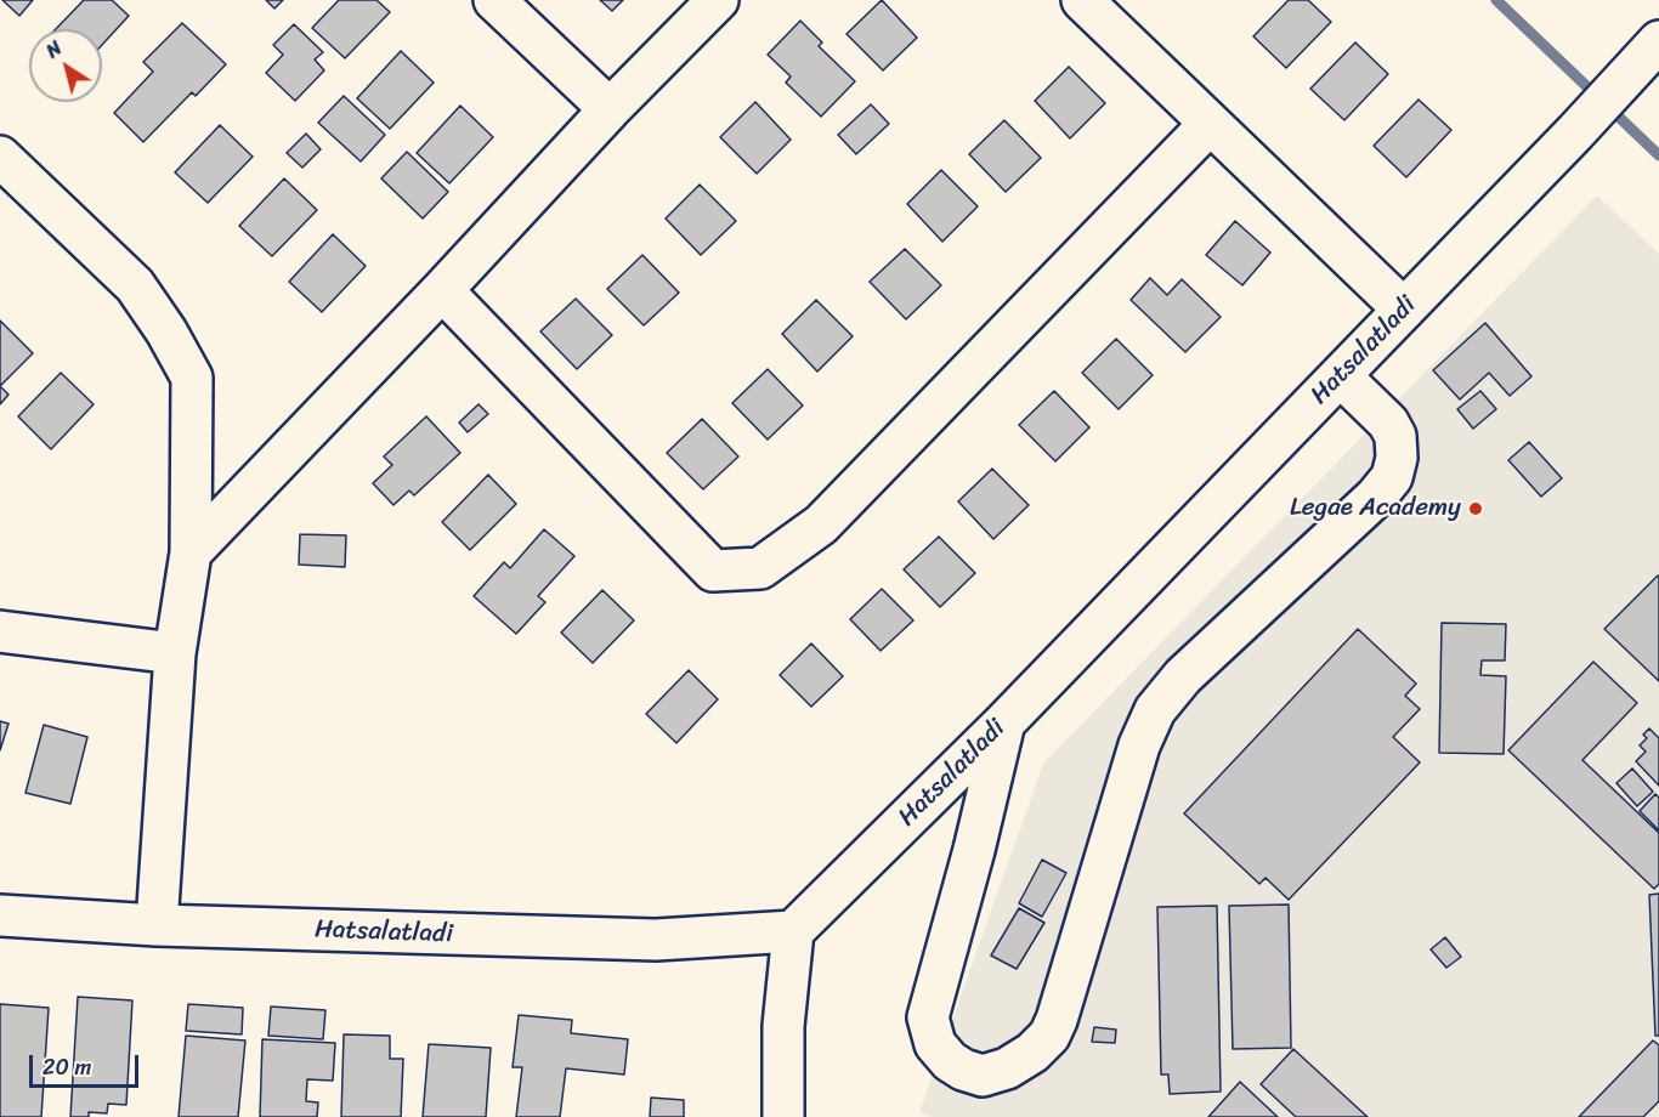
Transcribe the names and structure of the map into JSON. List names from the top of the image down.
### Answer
{
  "streets": {
    "street": ["Hatsalatladi"]
  },
  "places": ["Legae Academy"],
  "scale_bar": "20 m",
  "north": "top left"
}
